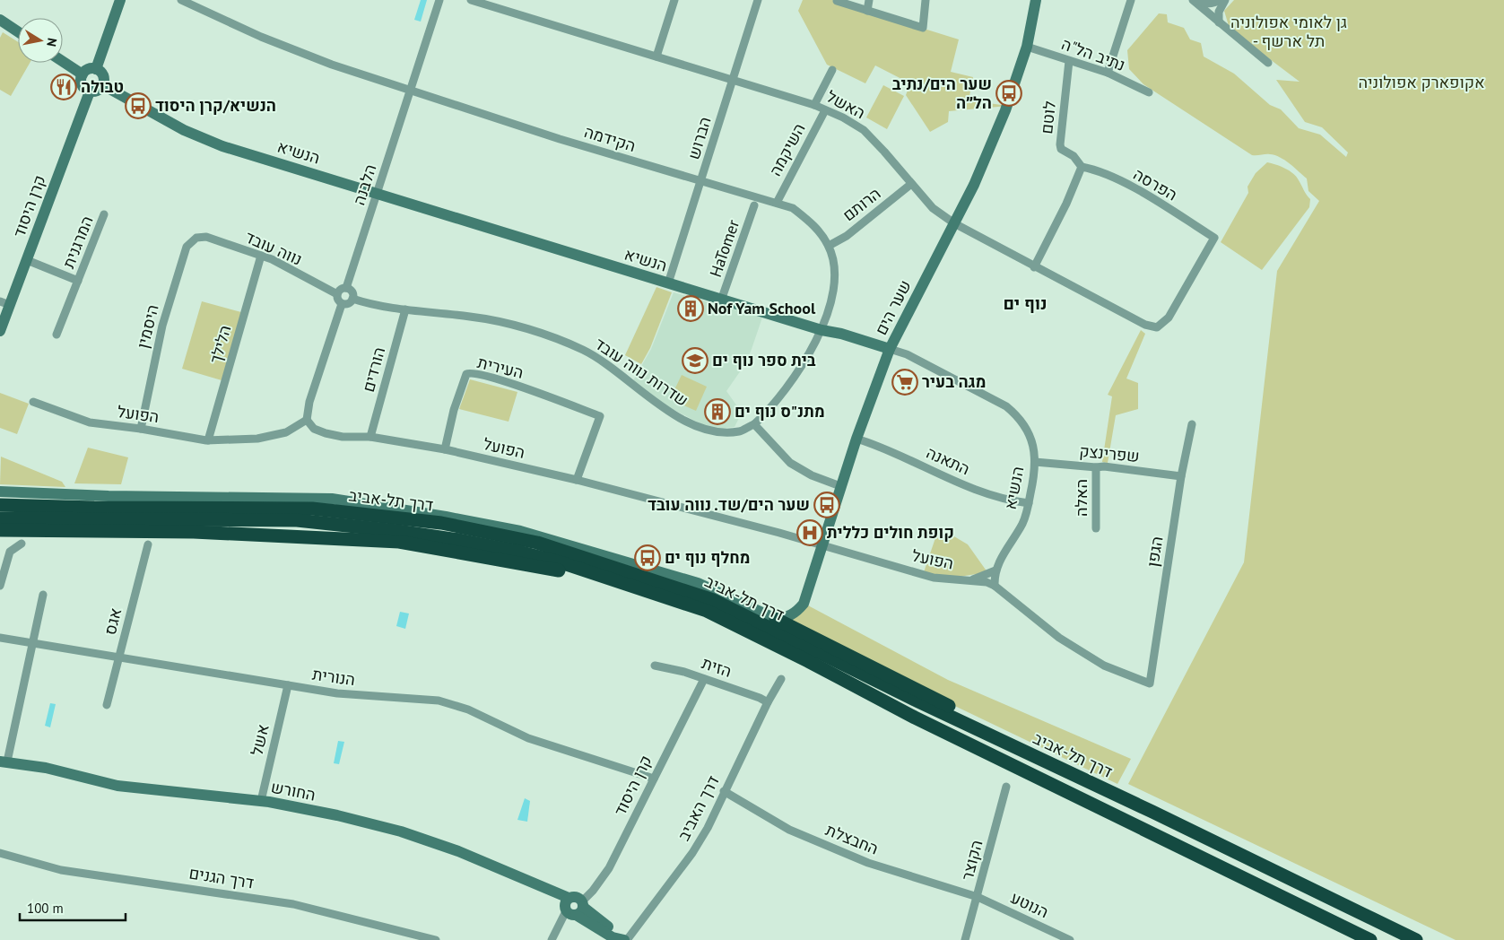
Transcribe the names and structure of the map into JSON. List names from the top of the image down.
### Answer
{
  "streets": {
    "highway": ["דרך תל-אביב"],
    "street": [
      "נתיב הל\"ה",
      "האשל",
      "לוטם",
      "הברוש",
      "הקידמה",
      "השיקמה",
      "הנשיא",
      "הלבנה",
      "הפרסה",
      "הרותם",
      "קרן היסוד",
      "המרגנית",
      "נווה עובד",
      "HaTomer",
      "שער הים",
      "היסמין",
      "הלילך",
      "העירית",
      "הורדים",
      "שדרות נווה עובד",
      "הפועל",
      "שפרינצק",
      "התאנה",
      "האלה",
      "הגפן",
      "אגס",
      "הזית",
      "הנורית",
      "אשל",
      "החורש",
      "דרך האביב",
      "החבצלת",
      "הקוצר",
      "דרך הגנים",
      "הנוטע"
    ]
  },
  "crossings": [
    ["נתיב הל\"ה", "לוטם"],
    ["נתיב הל\"ה", "שער הים"],
    ["האשל", "הברוש"],
    ["האשל", "השיקמה"],
    ["האשל", "הפרסה"],
    ["האשל", "הרותם"],
    ["האשל", "שער הים"],
    ["לוטם", "הפרסה"],
    ["הברוש", "הקידמה"],
    ["הברוש", "הנשיא"],
    ["הקידמה", "השיקמה"],
    ["הקידמה", "הנשיא"],
    ["הקידמה", "הלבנה"],
    ["הקידמה", "הרותם"],
    ["הקידמה", "שדרות נווה עובד"],
    ["הנשיא", "הלבנה"],
    ["הנשיא", "קרן היסוד"],
    ["הנשיא", "HaTomer"],
    ["הנשיא", "שער הים"],
    ["הנשיא", "הפועל"],
    ["הנשיא", "שפרינצק"],
    ["הנשיא", "התאנה"],
    ["הלבנה", "נווה עובד"],
    ["הלבנה", "שדרות נווה עובד"],
    ["קרן היסוד", "המרגנית"],
    ["קרן היסוד", "הזית"],
    ["קרן היסוד", "הנורית"],
    ["קרן היסוד", "החורש"],
    ["נווה עובד", "היסמין"],
    ["נווה עובד", "הלילך"],
    ["נווה עובד", "שדרות נווה עובד"],
    ["שער הים", "הפועל"],
    ["שער הים", "התאנה"],
    ["היסמין", "הפועל"],
    ["הלילך", "הפועל"],
    ["העירית", "הפועל"],
    ["הורדים", "שדרות נווה עובד"],
    ["הורדים", "הפועל"],
    ["הפועל", "הגפן"],
    ["שפרינצק", "האלה"],
    ["שפרינצק", "הגפן"],
    ["אגס", "הנורית"],
    ["הזית", "דרך האביב"],
    ["הנורית", "אשל"],
    ["אשל", "החורש"],
    ["דרך האביב", "החבצלת"],
    ["החבצלת", "הקוצר"],
    ["החבצלת", "הנוטע"],
    ["הקוצר", "הנוטע"]
  ],
  "districts": ["נוף ים"],
  "parks": ["גן לאומי אפולוניה - תל ארשף", "אקופארק אפולוניה"],
  "places": {
    "restaurant": ["טבולה"],
    "bus stop": [
      "שער הים/נתיב הל״ה",
      "הנשיא/קרן היסוד",
      "שער הים/שד. נווה עובד",
      "מחלף נוף ים"
    ],
    "building": ["Nof Yam School", "מתנ\"ס נוף ים"],
    "school or university": ["בית ספר נוף ים"],
    "supermarket": ["מגה בעיר"],
    "hospital": ["קופת חולים כללית"]
  },
  "scale_bar": "100 m",
  "north": "right"
}
